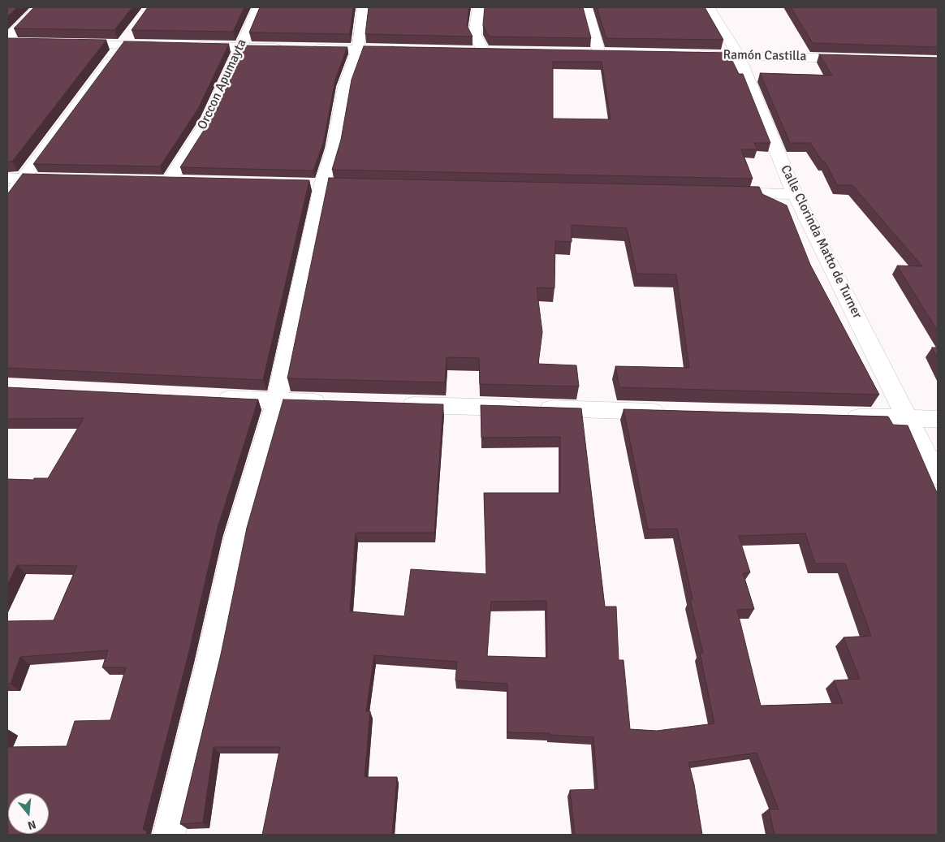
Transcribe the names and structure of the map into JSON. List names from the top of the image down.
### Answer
{
  "streets": {
    "street": ["Ramón Castilla", "Orccon Apumayta", "Calle Clorinda Matto de Turner"]
  },
  "crossings": [
    ["Ramón Castilla", "Calle Clorinda Matto de Turner"]
  ],
  "north": "bottom"
}
